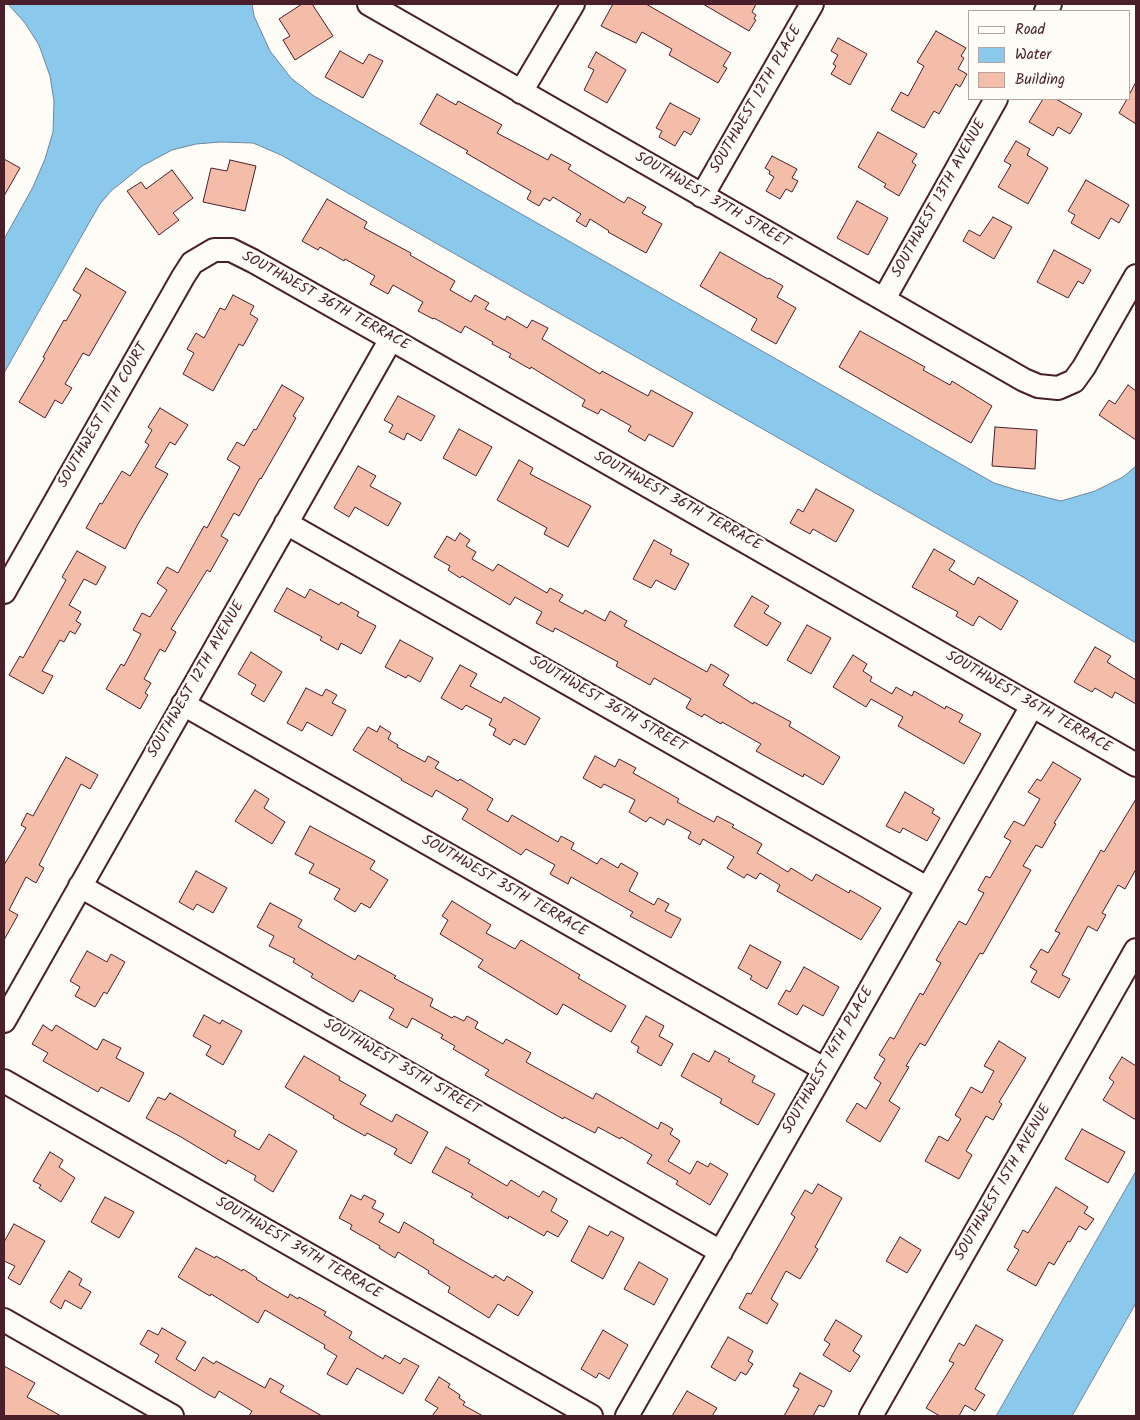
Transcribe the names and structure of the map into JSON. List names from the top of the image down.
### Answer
{
  "streets": {
    "street": [
      "SOUTHWEST 12TH PLACE",
      "SOUTHWEST 13TH AVENUE",
      "SOUTHWEST 37TH STREET",
      "SOUTHWEST 36TH TERRACE",
      "SOUTHWEST 11TH COURT",
      "SOUTHWEST 12TH AVENUE",
      "SOUTHWEST 36TH STREET",
      "SOUTHWEST 35TH TERRACE",
      "SOUTHWEST 14TH PLACE",
      "SOUTHWEST 35TH STREET",
      "SOUTHWEST 15TH AVENUE",
      "SOUTHWEST 34TH TERRACE"
    ]
  },
  "crossings": [
    ["SOUTHWEST 12TH PLACE", "SOUTHWEST 37TH STREET"],
    ["SOUTHWEST 13TH AVENUE", "SOUTHWEST 37TH STREET"],
    ["SOUTHWEST 36TH TERRACE", "SOUTHWEST 11TH COURT"],
    ["SOUTHWEST 36TH TERRACE", "SOUTHWEST 12TH AVENUE"],
    ["SOUTHWEST 36TH TERRACE", "SOUTHWEST 14TH PLACE"],
    ["SOUTHWEST 12TH AVENUE", "SOUTHWEST 36TH STREET"],
    ["SOUTHWEST 12TH AVENUE", "SOUTHWEST 35TH TERRACE"],
    ["SOUTHWEST 12TH AVENUE", "SOUTHWEST 35TH STREET"],
    ["SOUTHWEST 36TH STREET", "SOUTHWEST 14TH PLACE"],
    ["SOUTHWEST 35TH TERRACE", "SOUTHWEST 14TH PLACE"],
    ["SOUTHWEST 14TH PLACE", "SOUTHWEST 35TH STREET"]
  ],
  "legend": ["Road", "Water", "Building"]
}
